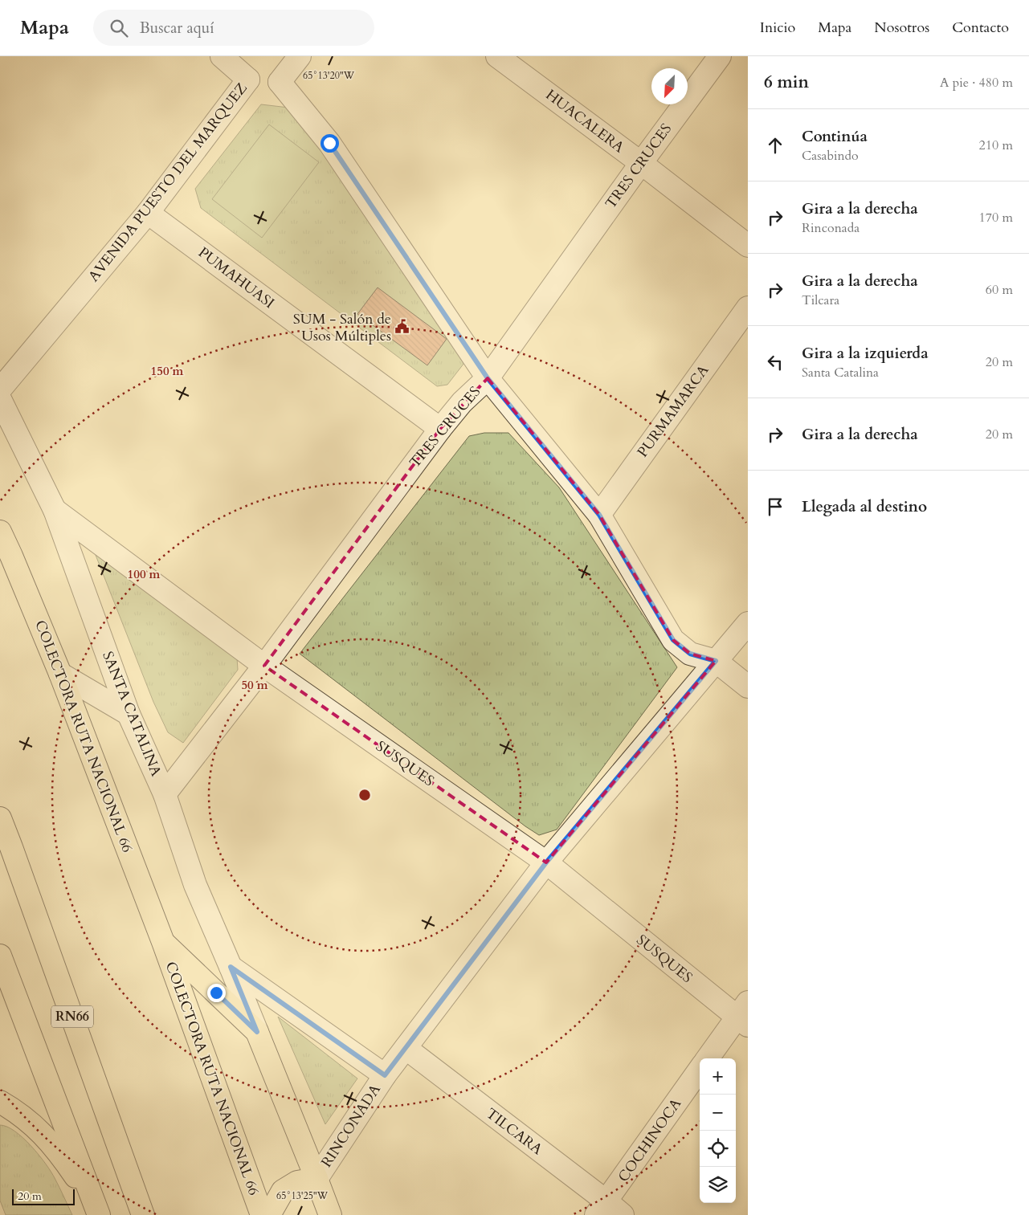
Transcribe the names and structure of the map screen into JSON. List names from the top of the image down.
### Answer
{
  "streets": {
    "main road": ["COLECTORA RUTA NACIONAL 66", "RN66"],
    "street": [
      "HUACALERA",
      "TRES CRUCES",
      "AVENIDA PUESTO DEL MARQUEZ",
      "PUMAHUASI",
      "PURMAMARCA",
      "SANTA CATALINA",
      "SUSQUES",
      "RINCONADA",
      "TILCARA",
      "COCHINOCA"
    ]
  },
  "crossings": [
    ["HUACALERA", "TRES CRUCES"],
    ["TRES CRUCES", "PUMAHUASI"],
    ["TRES CRUCES", "SANTA CATALINA"],
    ["TRES CRUCES", "SUSQUES"],
    ["AVENIDA PUESTO DEL MARQUEZ", "PUMAHUASI"],
    ["SANTA CATALINA", "COLECTORA RUTA NACIONAL 66"],
    ["SANTA CATALINA", "SUSQUES"],
    ["COLECTORA RUTA NACIONAL 66", "RINCONADA"],
    ["SUSQUES", "RINCONADA"],
    ["RINCONADA", "TILCARA"],
    ["TILCARA", "COCHINOCA"]
  ],
  "places": {
    "public building": ["SUM - Salón de Usos Múltiples"]
  },
  "scale_bar": "20 m",
  "north": "bottom left",
  "page": {
    "header": "Mapa",
    "search": "Buscar aquí",
    "nav": [
      "Inicio",
      "Mapa",
      "Nosotros",
      "Contacto"
    ],
    "heading": ["6 min", "A pie · 480 m"],
    "list": [
      ["Continúa", "Casabindo", "210 m"],
      ["Gira a la derecha", "Rinconada", "170 m"],
      ["Gira a la derecha", "Tilcara", "60 m"],
      ["Gira a la izquierda", "Santa Catalina", "20 m"],
      ["Gira a la derecha", "20 m"],
      "Llegada al destino"
    ],
    "map_buttons": ["+", "−"],
    "scale": "20 m"
  },
  "coordinates": ["65°13'20\"W", "65°13'25\"W"],
  "rings": ["150 m", "100 m", "50 m"]
}
